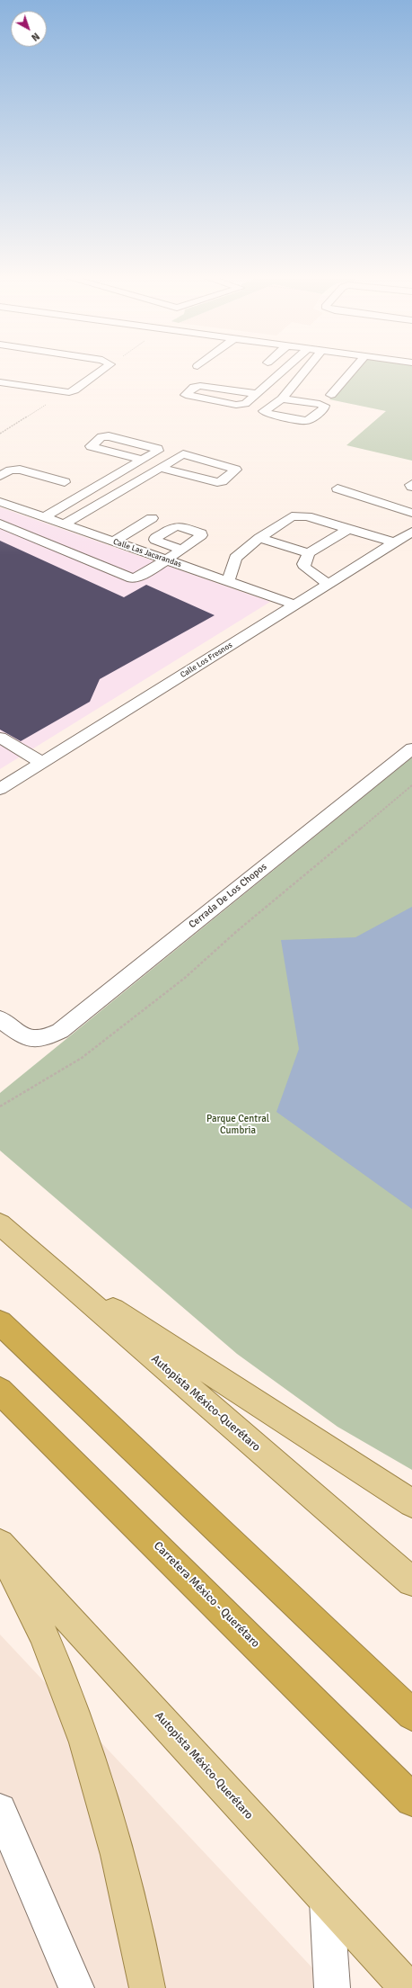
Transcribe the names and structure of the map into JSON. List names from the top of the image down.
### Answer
{
  "streets": {
    "highway": ["Carretera México - Querétaro"],
    "main road": ["Autopista México-Querétaro"],
    "street": ["Calle Las Jacarandas", "Calle Los Fresnos", "Cerrada De Los Chopos"]
  },
  "crossings": [
    ["Calle Las Jacarandas", "Calle Los Fresnos"]
  ],
  "parks": ["Parque Central Cumbria"],
  "north": "bottom right"
}
